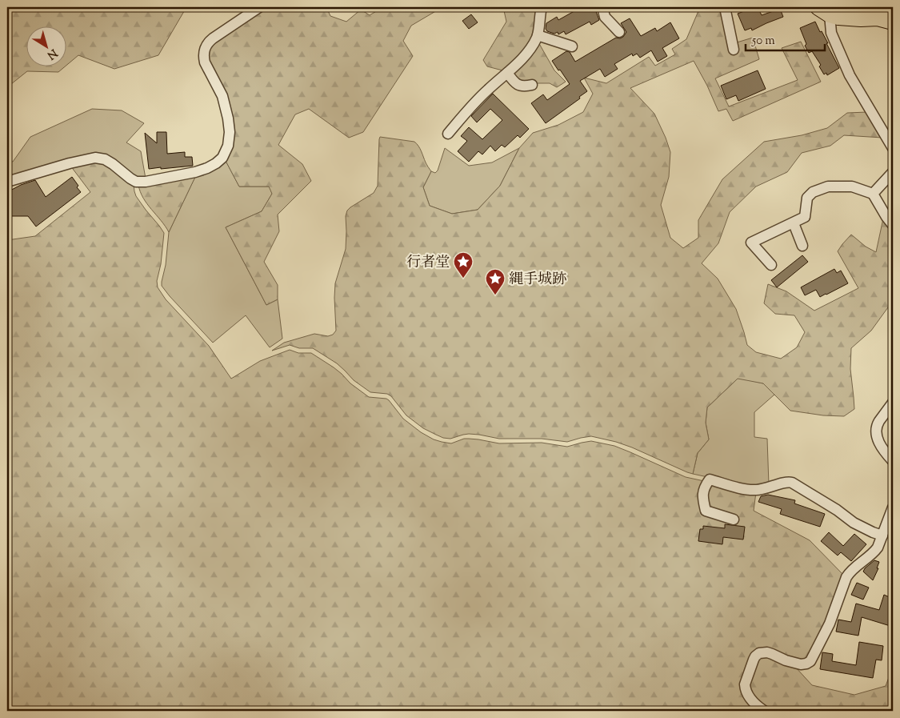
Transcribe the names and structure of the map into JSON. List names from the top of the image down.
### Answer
{
  "places": {
    "place": ["行者堂", "縄手城跡"]
  },
  "scale_bar": "50 m",
  "north": "bottom right"
}
